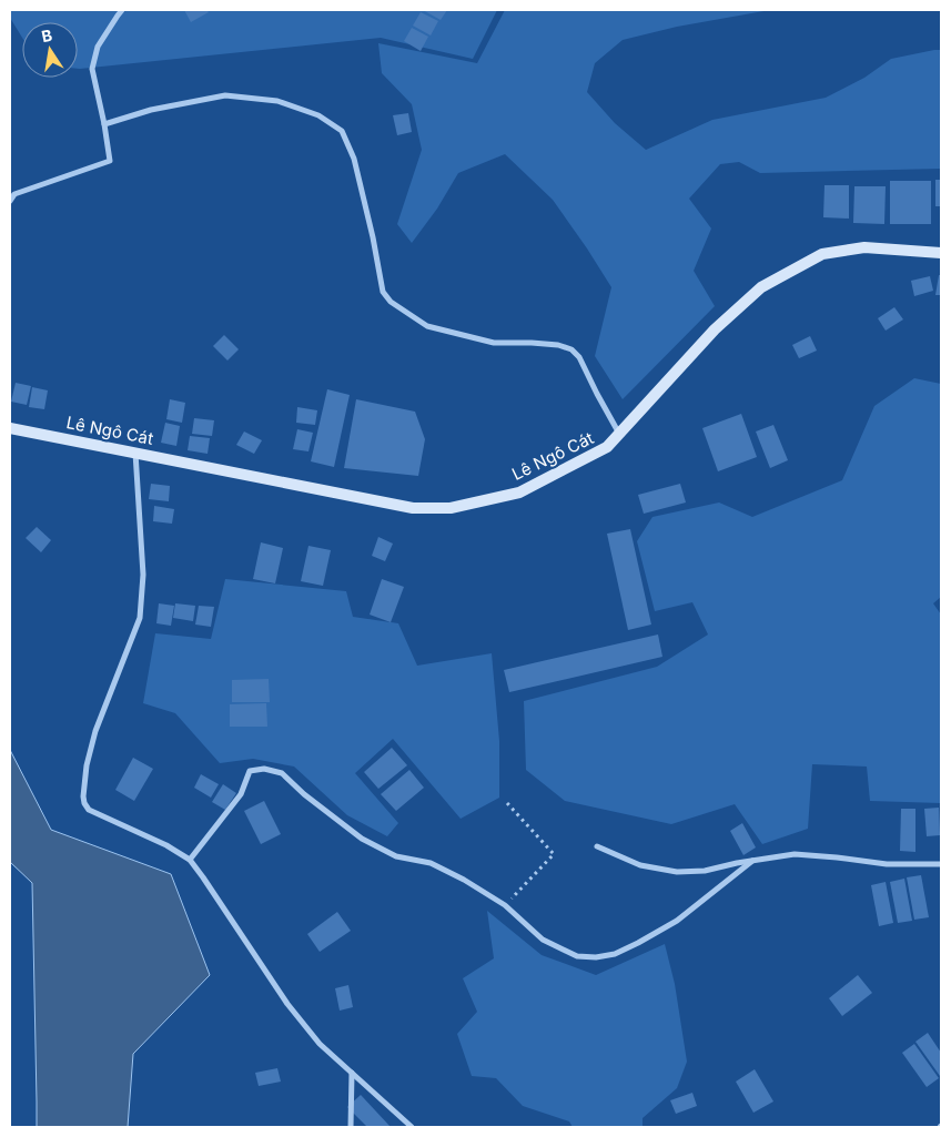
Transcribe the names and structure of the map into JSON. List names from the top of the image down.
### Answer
{
  "streets": {
    "street": ["Lê Ngô Cát"]
  },
  "north": "top"
}
